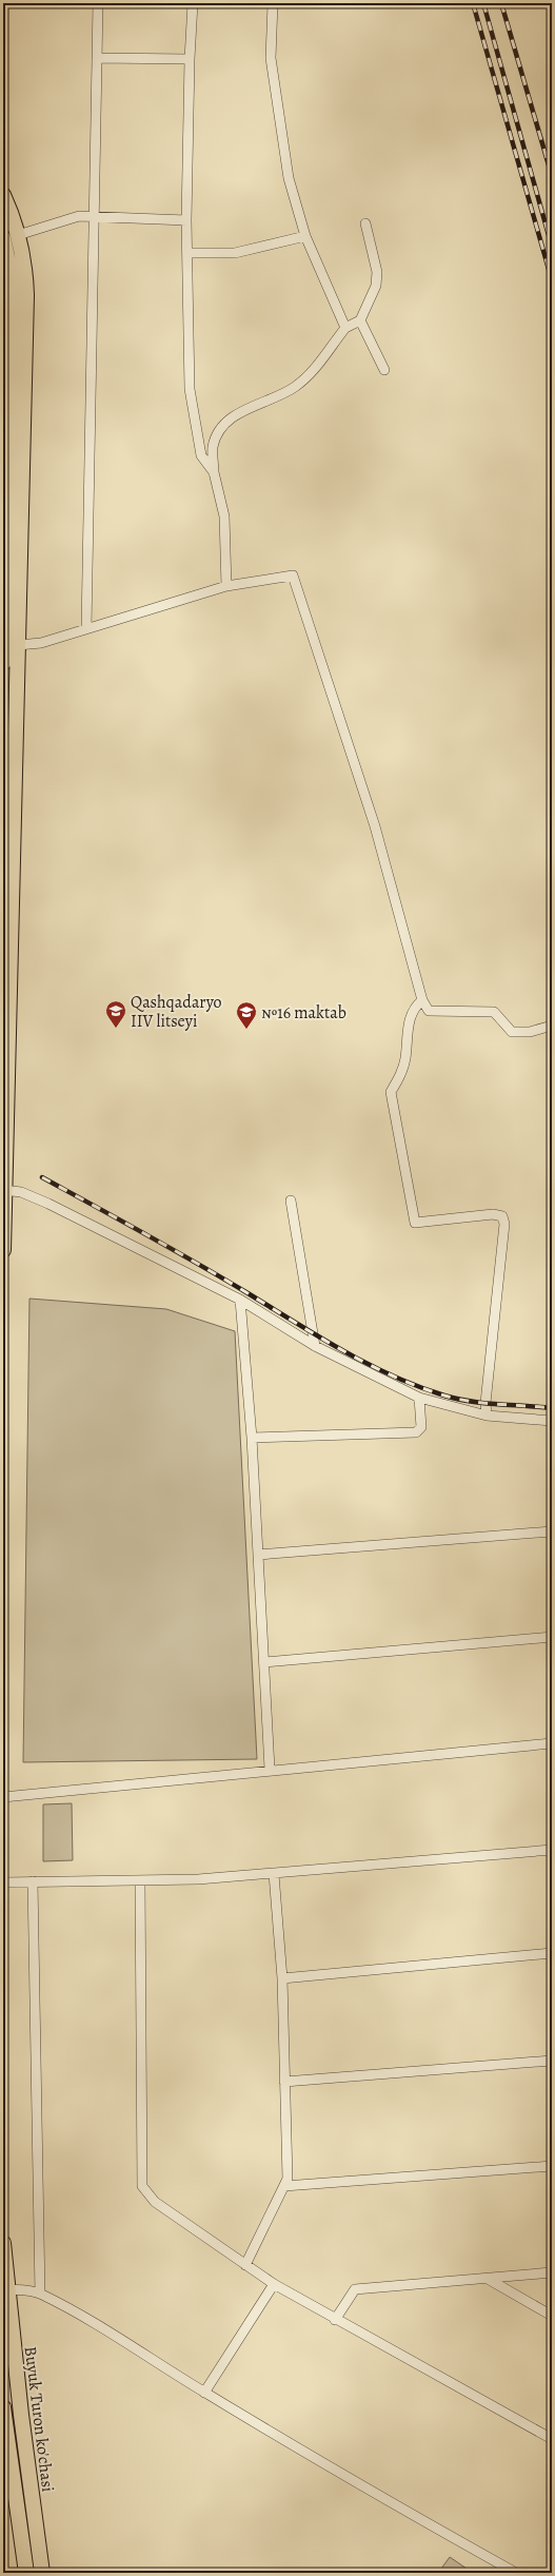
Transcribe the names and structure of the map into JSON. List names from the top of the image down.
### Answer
{
  "streets": {
    "main road": ["Buyuk Turon ko'chasi"]
  },
  "places": {
    "school or university": ["Qashqadaryo IIV litseyi", "№16 maktab"]
  }
}
